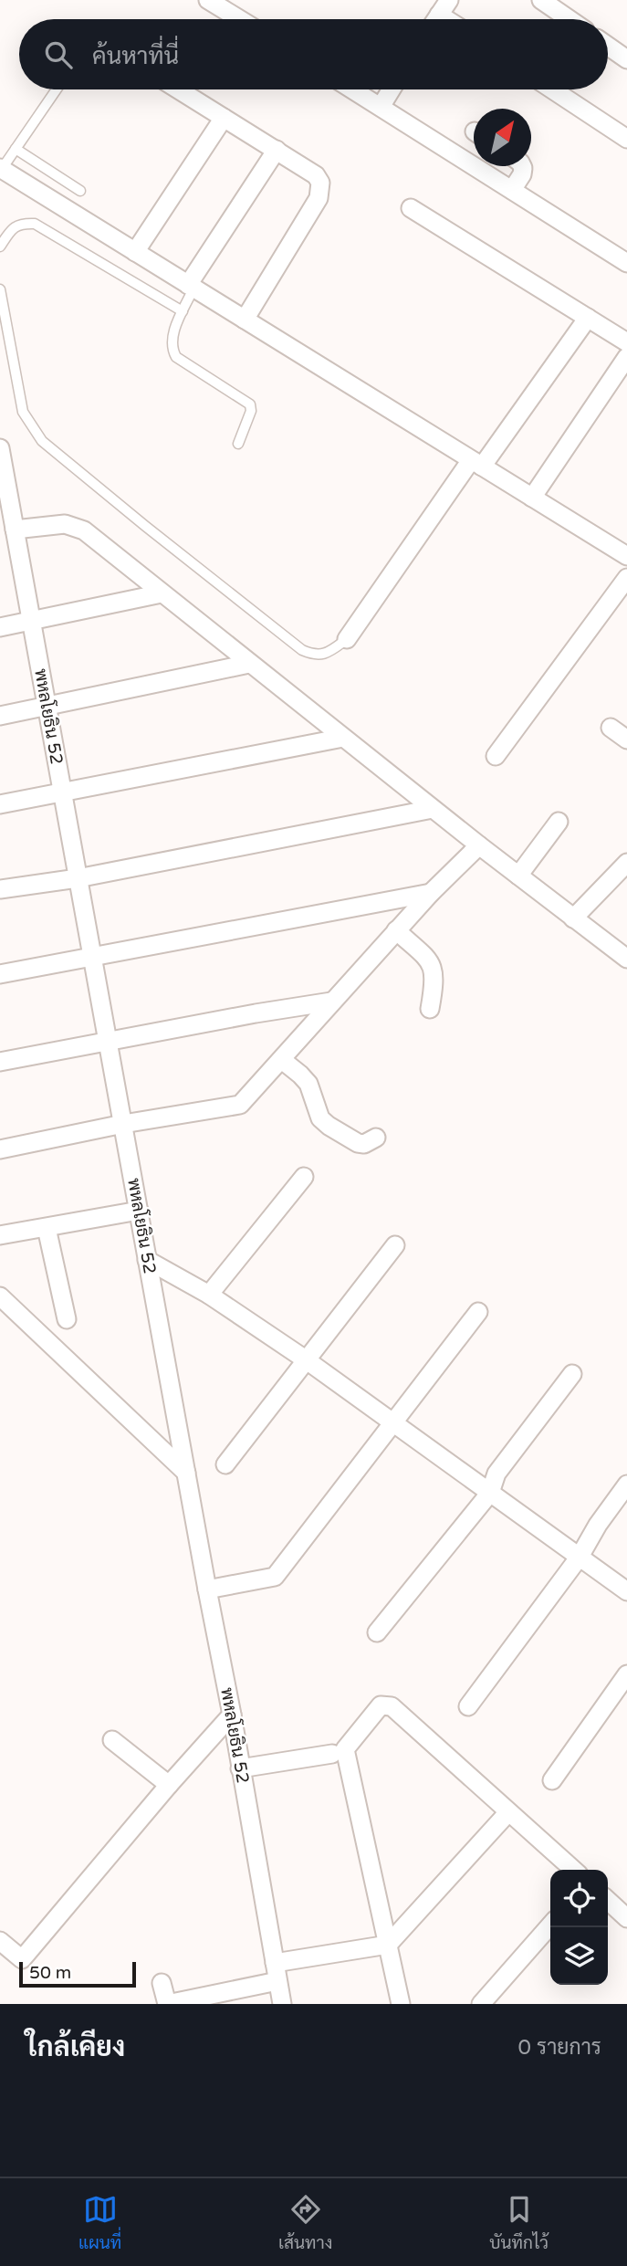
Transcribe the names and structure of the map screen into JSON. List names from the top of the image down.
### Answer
{
  "streets": {
    "street": ["พหลโยธิน 52"]
  },
  "scale_bar": "50 m",
  "north": "top right",
  "page": {
    "search": "ค้นหาที่นี่",
    "scale": "50 m",
    "heading": ["ใกล้เคียง", "0 รายการ"],
    "nav": ["แผนที่", "เส้นทาง", "บันทึกไว้"]
  }
}
